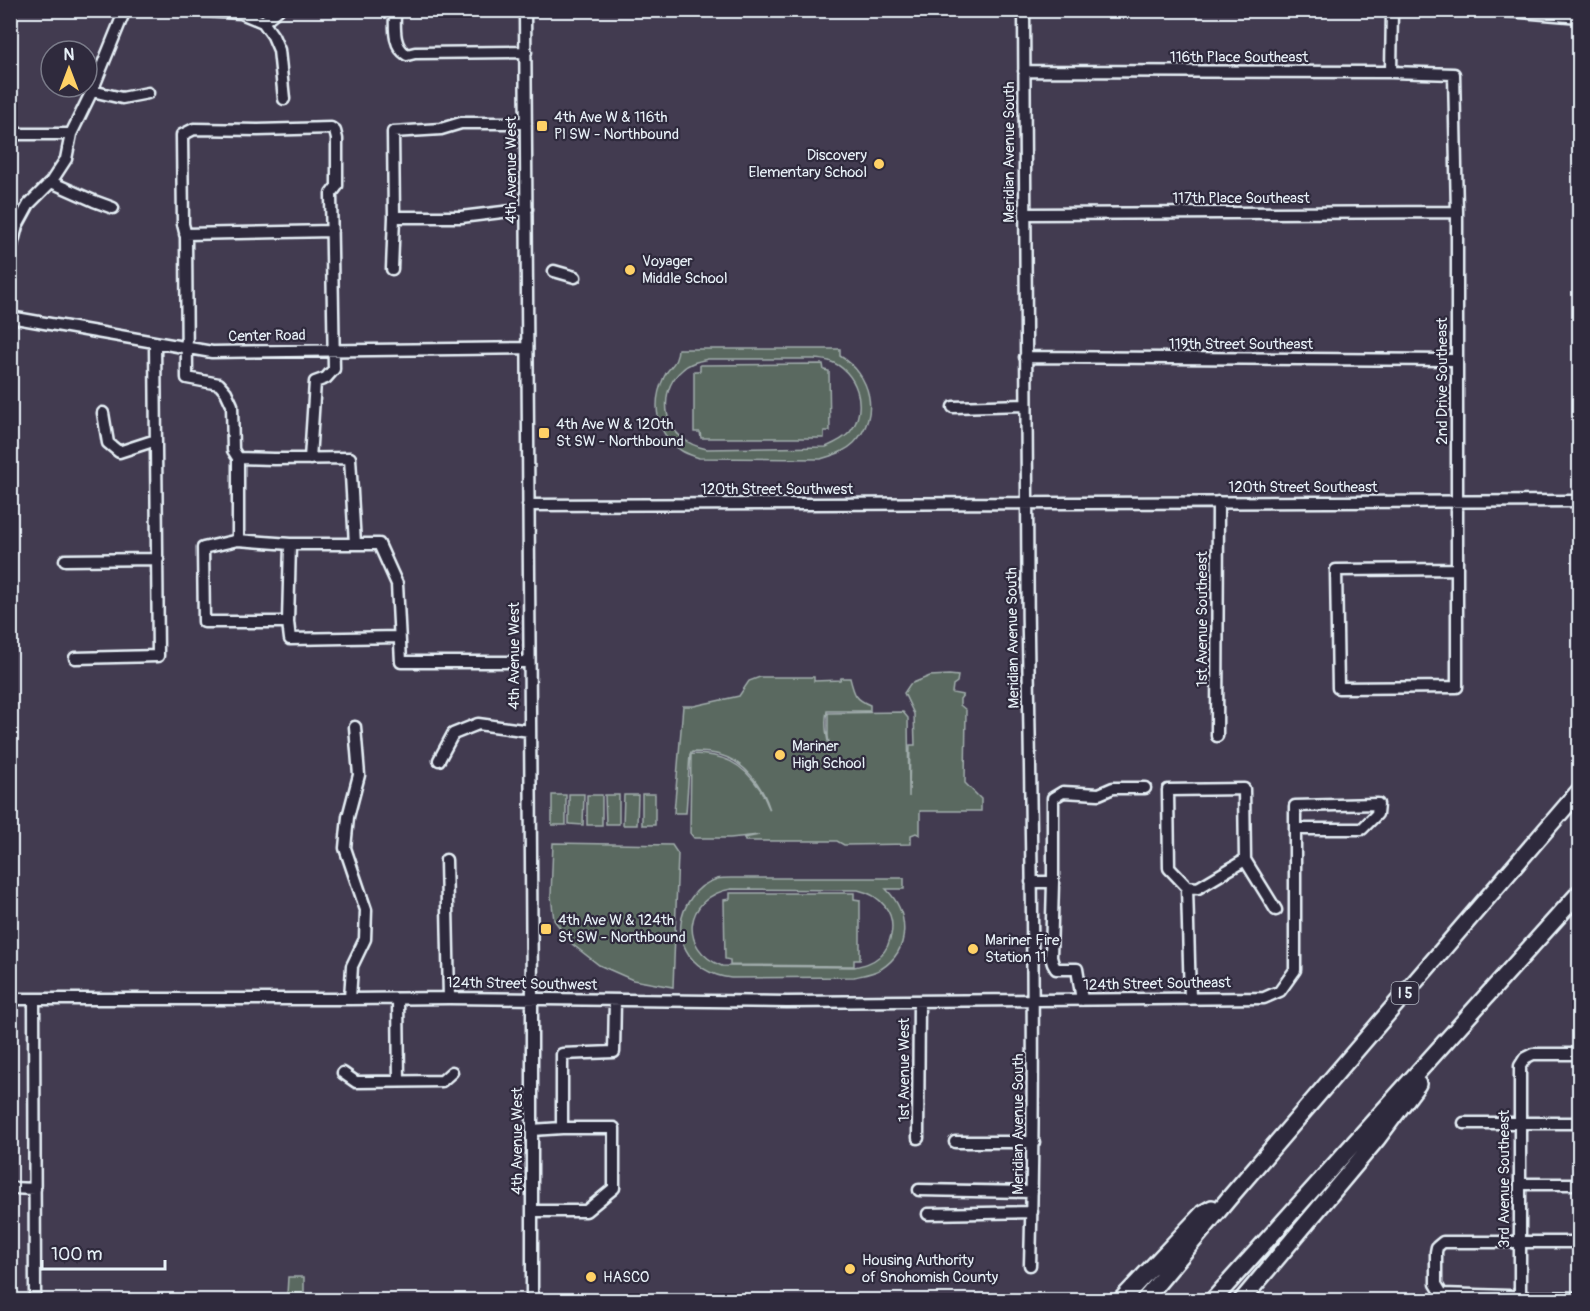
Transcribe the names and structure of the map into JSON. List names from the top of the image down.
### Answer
{
  "streets": {
    "highway": ["I 5"],
    "street": [
      "116th Place Southeast",
      "Meridian Avenue South",
      "4th Avenue West",
      "117th Place Southeast",
      "Center Road",
      "119th Street Southeast",
      "2nd Drive Southeast",
      "120th Street Southeast",
      "120th Street Southwest",
      "1st Avenue Southeast",
      "124th Street Southwest",
      "124th Street Southeast",
      "1st Avenue West",
      "3rd Avenue Southeast"
    ]
  },
  "crossings": [
    ["116th Place Southeast", "Meridian Avenue South"],
    ["116th Place Southeast", "2nd Drive Southeast"],
    ["Meridian Avenue South", "117th Place Southeast"],
    ["Meridian Avenue South", "119th Street Southeast"],
    ["Meridian Avenue South", "120th Street Southeast"],
    ["Meridian Avenue South", "120th Street Southwest"],
    ["Meridian Avenue South", "124th Street Southwest"],
    ["Meridian Avenue South", "124th Street Southeast"],
    ["4th Avenue West", "Center Road"],
    ["4th Avenue West", "120th Street Southwest"],
    ["4th Avenue West", "124th Street Southwest"],
    ["117th Place Southeast", "2nd Drive Southeast"],
    ["119th Street Southeast", "2nd Drive Southeast"],
    ["2nd Drive Southeast", "120th Street Southeast"],
    ["120th Street Southeast", "120th Street Southwest"],
    ["120th Street Southeast", "1st Avenue Southeast"],
    ["124th Street Southwest", "124th Street Southeast"],
    ["124th Street Southwest", "1st Avenue West"]
  ],
  "places": {
    "transit": ["4th Ave W & 116th Pl SW - Northbound", "4th Ave W & 120th St SW - Northbound", "4th Ave W & 124th St SW - Northbound"],
    "other": [
      "Discovery Elementary School",
      "Voyager Middle School",
      "Mariner High School",
      "Mariner Fire Station 11",
      "Housing Authority of Snohomish County",
      "HASCO"
    ]
  },
  "scale_bar": "100 m",
  "north": "top"
}
